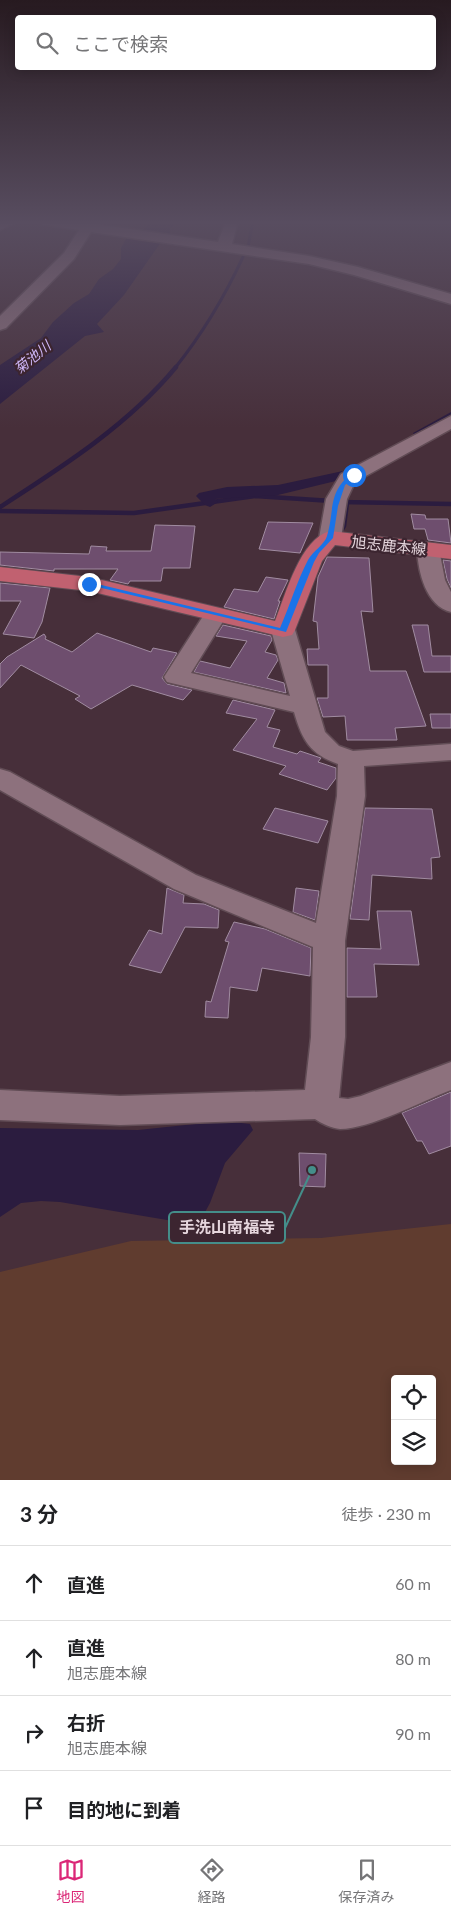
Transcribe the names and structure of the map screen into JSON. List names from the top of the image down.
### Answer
{
  "streets": {
    "main road": ["旭志鹿本線"]
  },
  "water": ["菊池川"],
  "places": ["手洗山南福寺"],
  "page": {
    "search": "ここで検索",
    "heading": ["3 分", "徒歩 · 230 m"],
    "list": [
      ["直進", "60 m"],
      ["直進", "旭志鹿本線", "80 m"],
      ["右折", "旭志鹿本線", "90 m"],
      "目的地に到着"
    ],
    "nav": ["地図", "経路", "保存済み"]
  }
}
